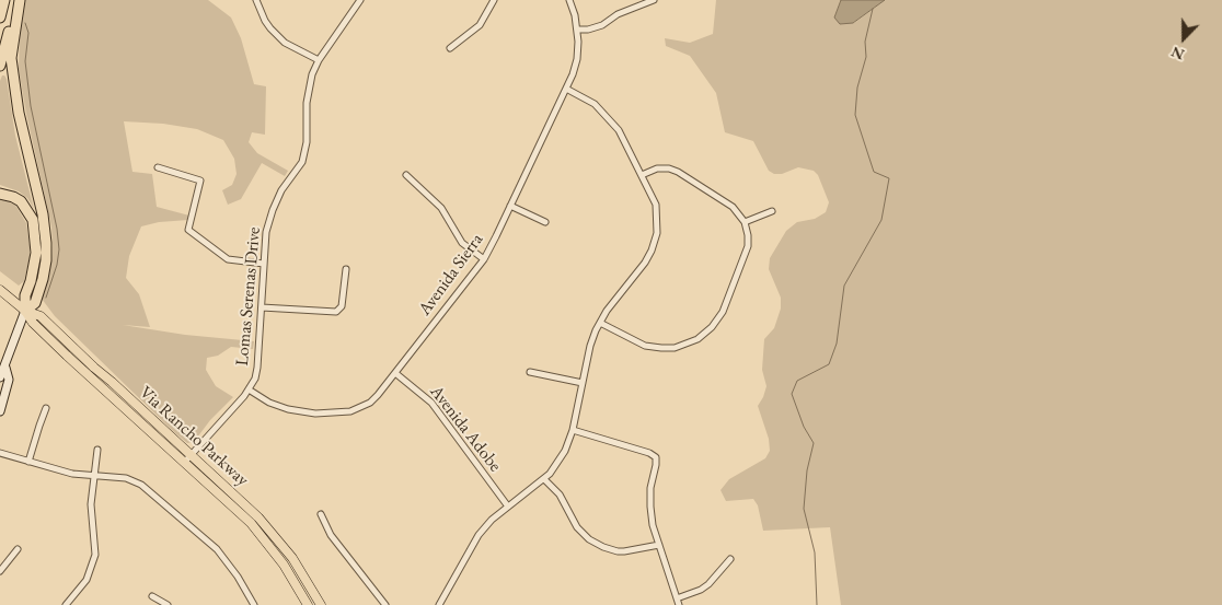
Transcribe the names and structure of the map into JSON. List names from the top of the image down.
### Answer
{
  "streets": {
    "main road": ["Via Rancho Parkway"],
    "street": ["Avenida Sierra", "Lomas Serenas Drive", "Avenida Adobe"]
  },
  "crossings": [
    ["Avenida Sierra", "Lomas Serenas Drive"],
    ["Avenida Sierra", "Avenida Adobe"],
    ["Lomas Serenas Drive", "Via Rancho Parkway"]
  ],
  "north": "bottom"
}
